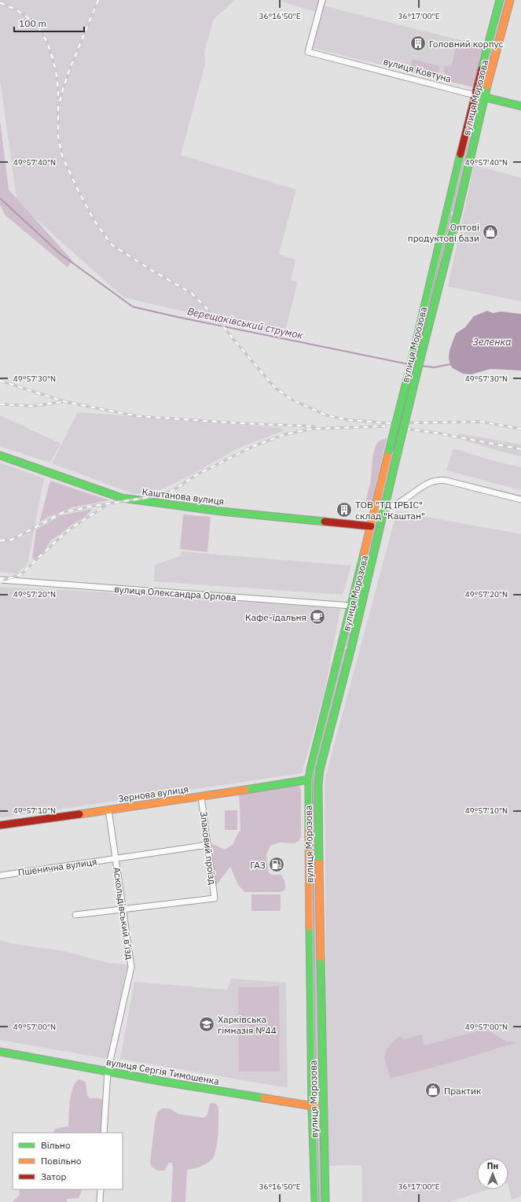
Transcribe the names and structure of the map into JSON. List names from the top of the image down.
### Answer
{
  "streets": {
    "main road": [
      "вулиця Ковтуна",
      "вулиця Морозова",
      "Каштанова вулиця",
      "Зернова вулиця",
      "вулиця Сергія Тимошенка"
    ],
    "street": [
      "вулиця Олександра Орлова",
      "Злаковий проїзд",
      "Пшенична вулиця",
      "Аскольдівський в'їзд"
    ]
  },
  "crossings": [
    ["вулиця Ковтуна", "вулиця Морозова"],
    ["вулиця Морозова", "Каштанова вулиця"],
    ["вулиця Морозова", "вулиця Олександра Орлова"],
    ["вулиця Морозова", "Зернова вулиця"],
    ["вулиця Морозова", "вулиця Сергія Тимошенка"],
    ["Зернова вулиця", "Злаковий проїзд"],
    ["Зернова вулиця", "Аскольдівський в'їзд"],
    ["Злаковий проїзд", "Пшенична вулиця"],
    ["Злаковий проїзд", "Аскольдівський в'їзд"],
    ["Пшенична вулиця", "Аскольдівський в'їзд"],
    ["Аскольдівський в'їзд", "вулиця Сергія Тимошенка"]
  ],
  "water": ["Верещаківський струмок", "Зеленка"],
  "places": {
    "building": ["Головний корпус", "ТОВ \"ТД ІРБІС\" склад \"Каштан\""],
    "shop": ["Оптові продуктові бази", "Практик"],
    "cafe": ["Кафе-їдальня"],
    "fuel station": ["ГАЗ"],
    "school or university": ["Харківська гімназія №44"]
  },
  "legend": ["Вільно", "Повільно", "Затор"],
  "scale_bar": "100 m",
  "north": "top",
  "coordinates": [
    "36°16'50\"E",
    "36°17'00\"E",
    "49°57'40\"N",
    "49°57'30\"N",
    "49°57'20\"N",
    "49°57'10\"N",
    "49°57'00\"N"
  ]
}
